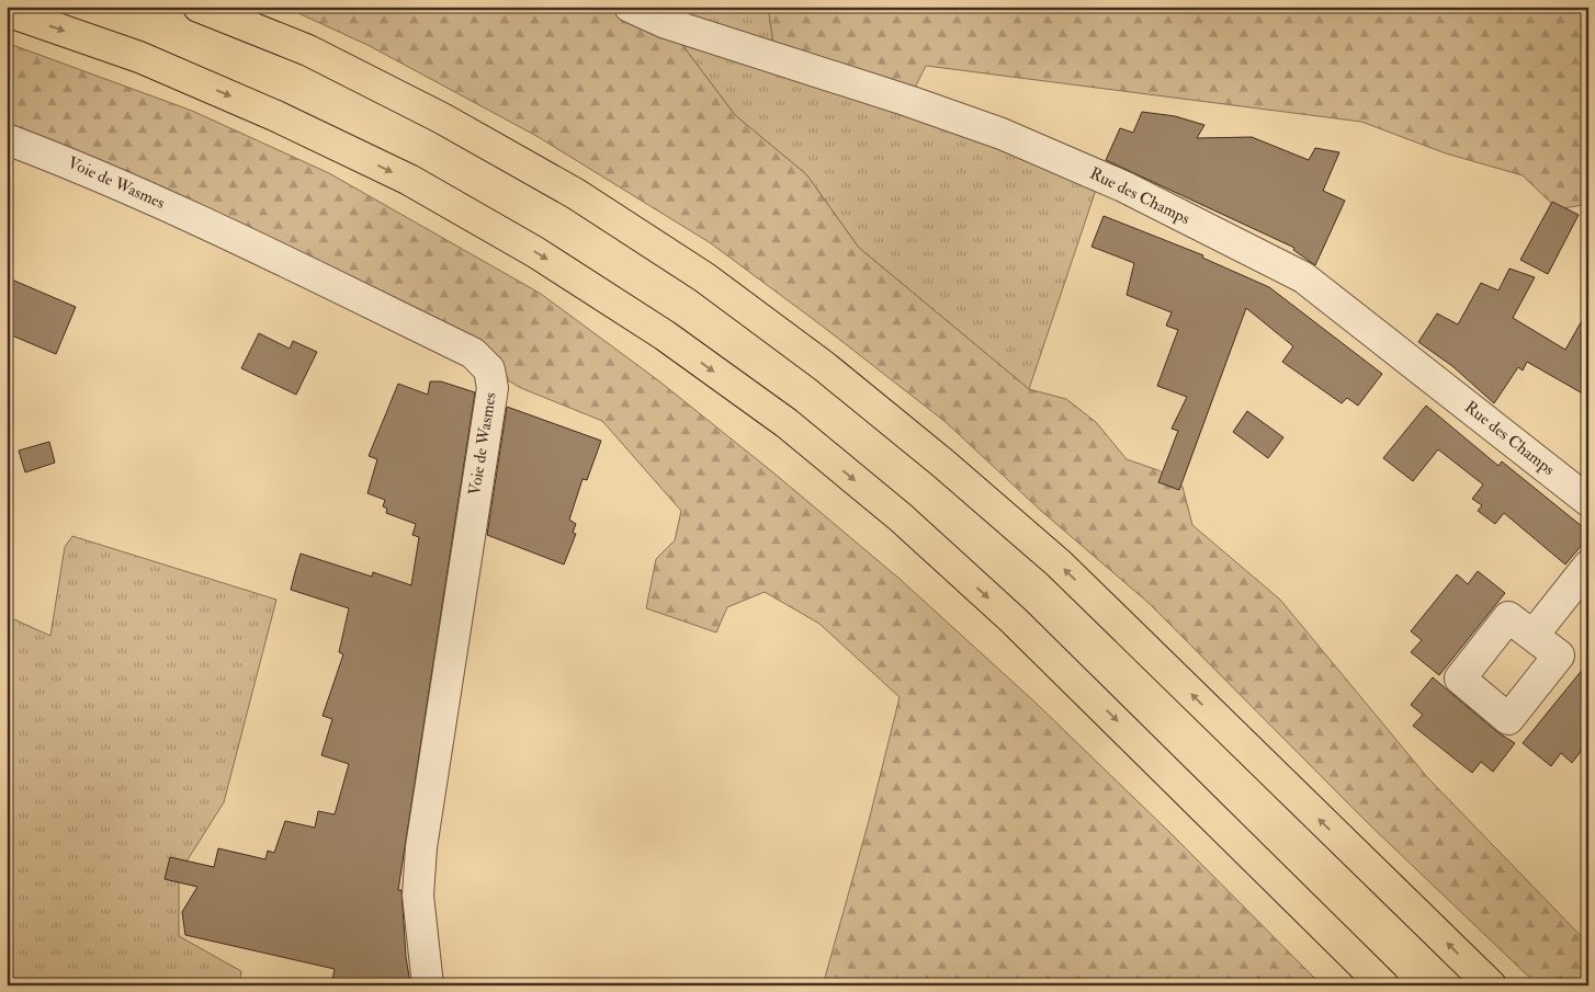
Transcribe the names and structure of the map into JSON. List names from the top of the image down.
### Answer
{
  "streets": {
    "street": ["Voie de Wasmes", "Rue des Champs"]
  }
}
